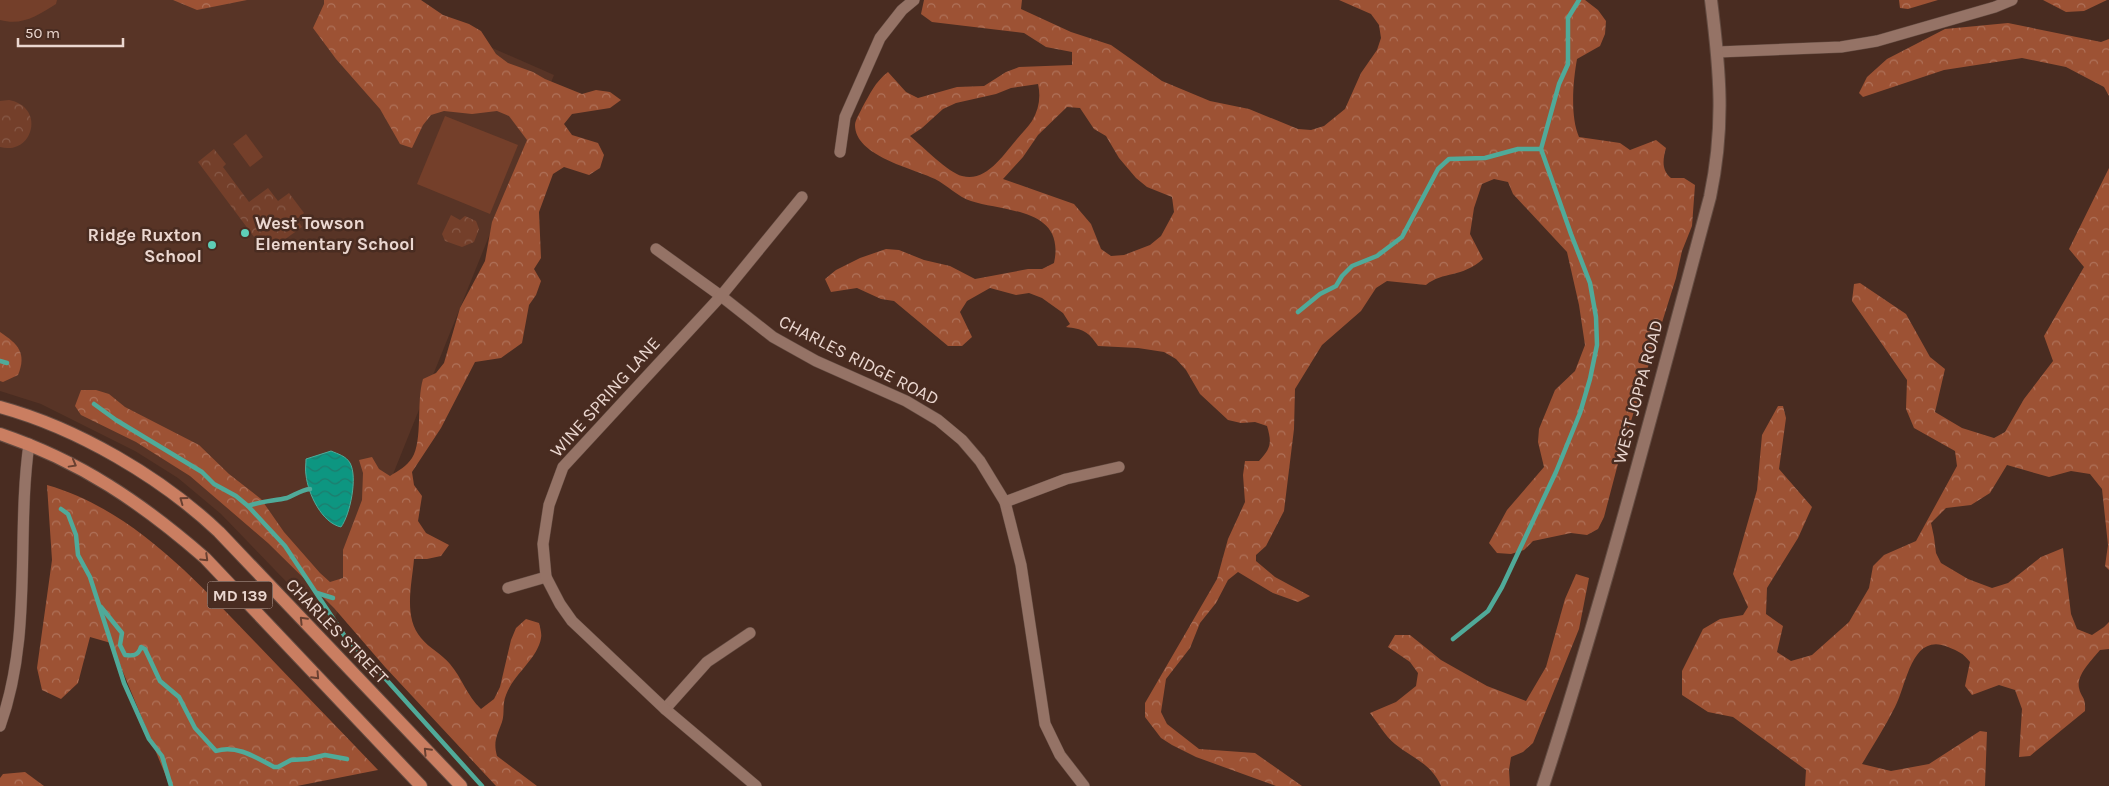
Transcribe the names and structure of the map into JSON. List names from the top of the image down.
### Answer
{
  "streets": {
    "main road": ["MD 139", "CHARLES STREET"],
    "street": ["CHARLES RIDGE ROAD", "WEST JOPPA ROAD", "WINE SPRING LANE"]
  },
  "crossings": [
    ["CHARLES RIDGE ROAD", "WINE SPRING LANE"]
  ],
  "places": ["West Towson Elementary School", "Ridge Ruxton School"],
  "scale_bar": "50 m"
}
